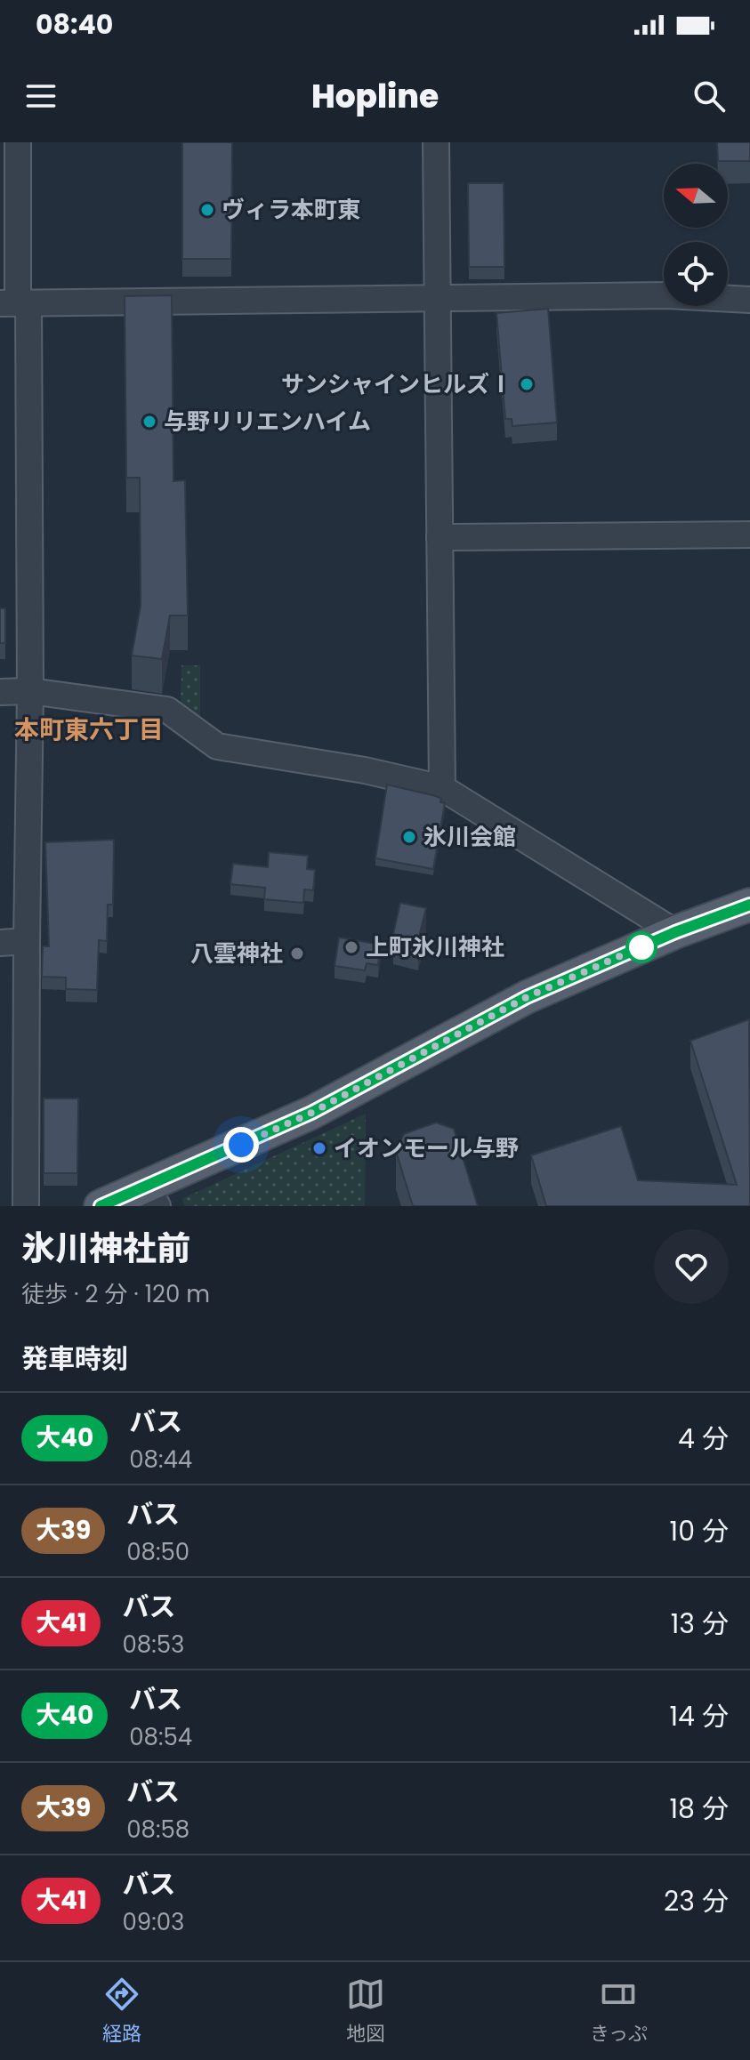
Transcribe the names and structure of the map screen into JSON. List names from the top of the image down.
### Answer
{
  "districts": ["本町東六丁目"],
  "places": [
    "ヴィラ本町東",
    "サンシャインヒルズⅠ",
    "与野リリエンハイム",
    "氷川会館",
    "上町氷川神社",
    "八雲神社",
    "イオンモール与野"
  ],
  "lines": ["bus line 大40"],
  "north": "left",
  "page": {
    "status": "08:40",
    "header": "Hopline",
    "heading": [
      ["氷川神社前", "徒歩 · 2 分 · 120 m"],
      "発車時刻"
    ],
    "list": [
      {
        "mark": "大40",
        "name": "バス",
        "note": "08:44",
        "value": "4 分"
      },
      {
        "mark": "大39",
        "name": "バス",
        "note": "08:50",
        "value": "10 分"
      },
      {
        "mark": "大41",
        "name": "バス",
        "note": "08:53",
        "value": "13 分"
      },
      {
        "mark": "大40",
        "name": "バス",
        "note": "08:54",
        "value": "14 分"
      },
      {
        "mark": "大39",
        "name": "バス",
        "note": "08:58",
        "value": "18 分"
      },
      {
        "mark": "大41",
        "name": "バス",
        "note": "09:03",
        "value": "23 分"
      }
    ],
    "tabs": ["経路", "地図", "きっぷ"]
  }
}
